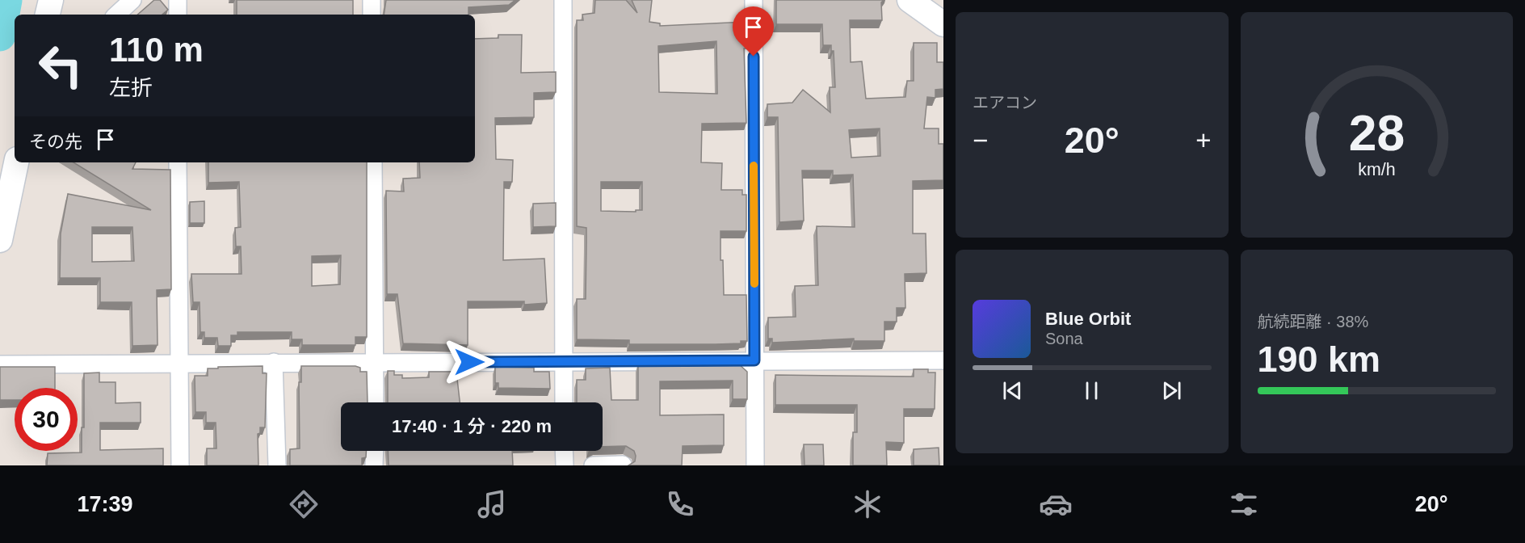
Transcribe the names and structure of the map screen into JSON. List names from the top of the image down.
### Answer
{
  "page": {
    "tile": [
      "エアコン",
      ["航続距離 · 38%", "190 km"]
    ],
    "turn": ["110 m", "左折"],
    "then": "その先",
    "heat": ["−", "20°", "+"],
    "song": ["Blue Orbit", "Sona"],
    "limit": "30",
    "trip": "17:40 · 1 分 · 220 m",
    "tabs": ["17:39", "20°"],
    "gauge": ["28", "km/h"]
  }
}
